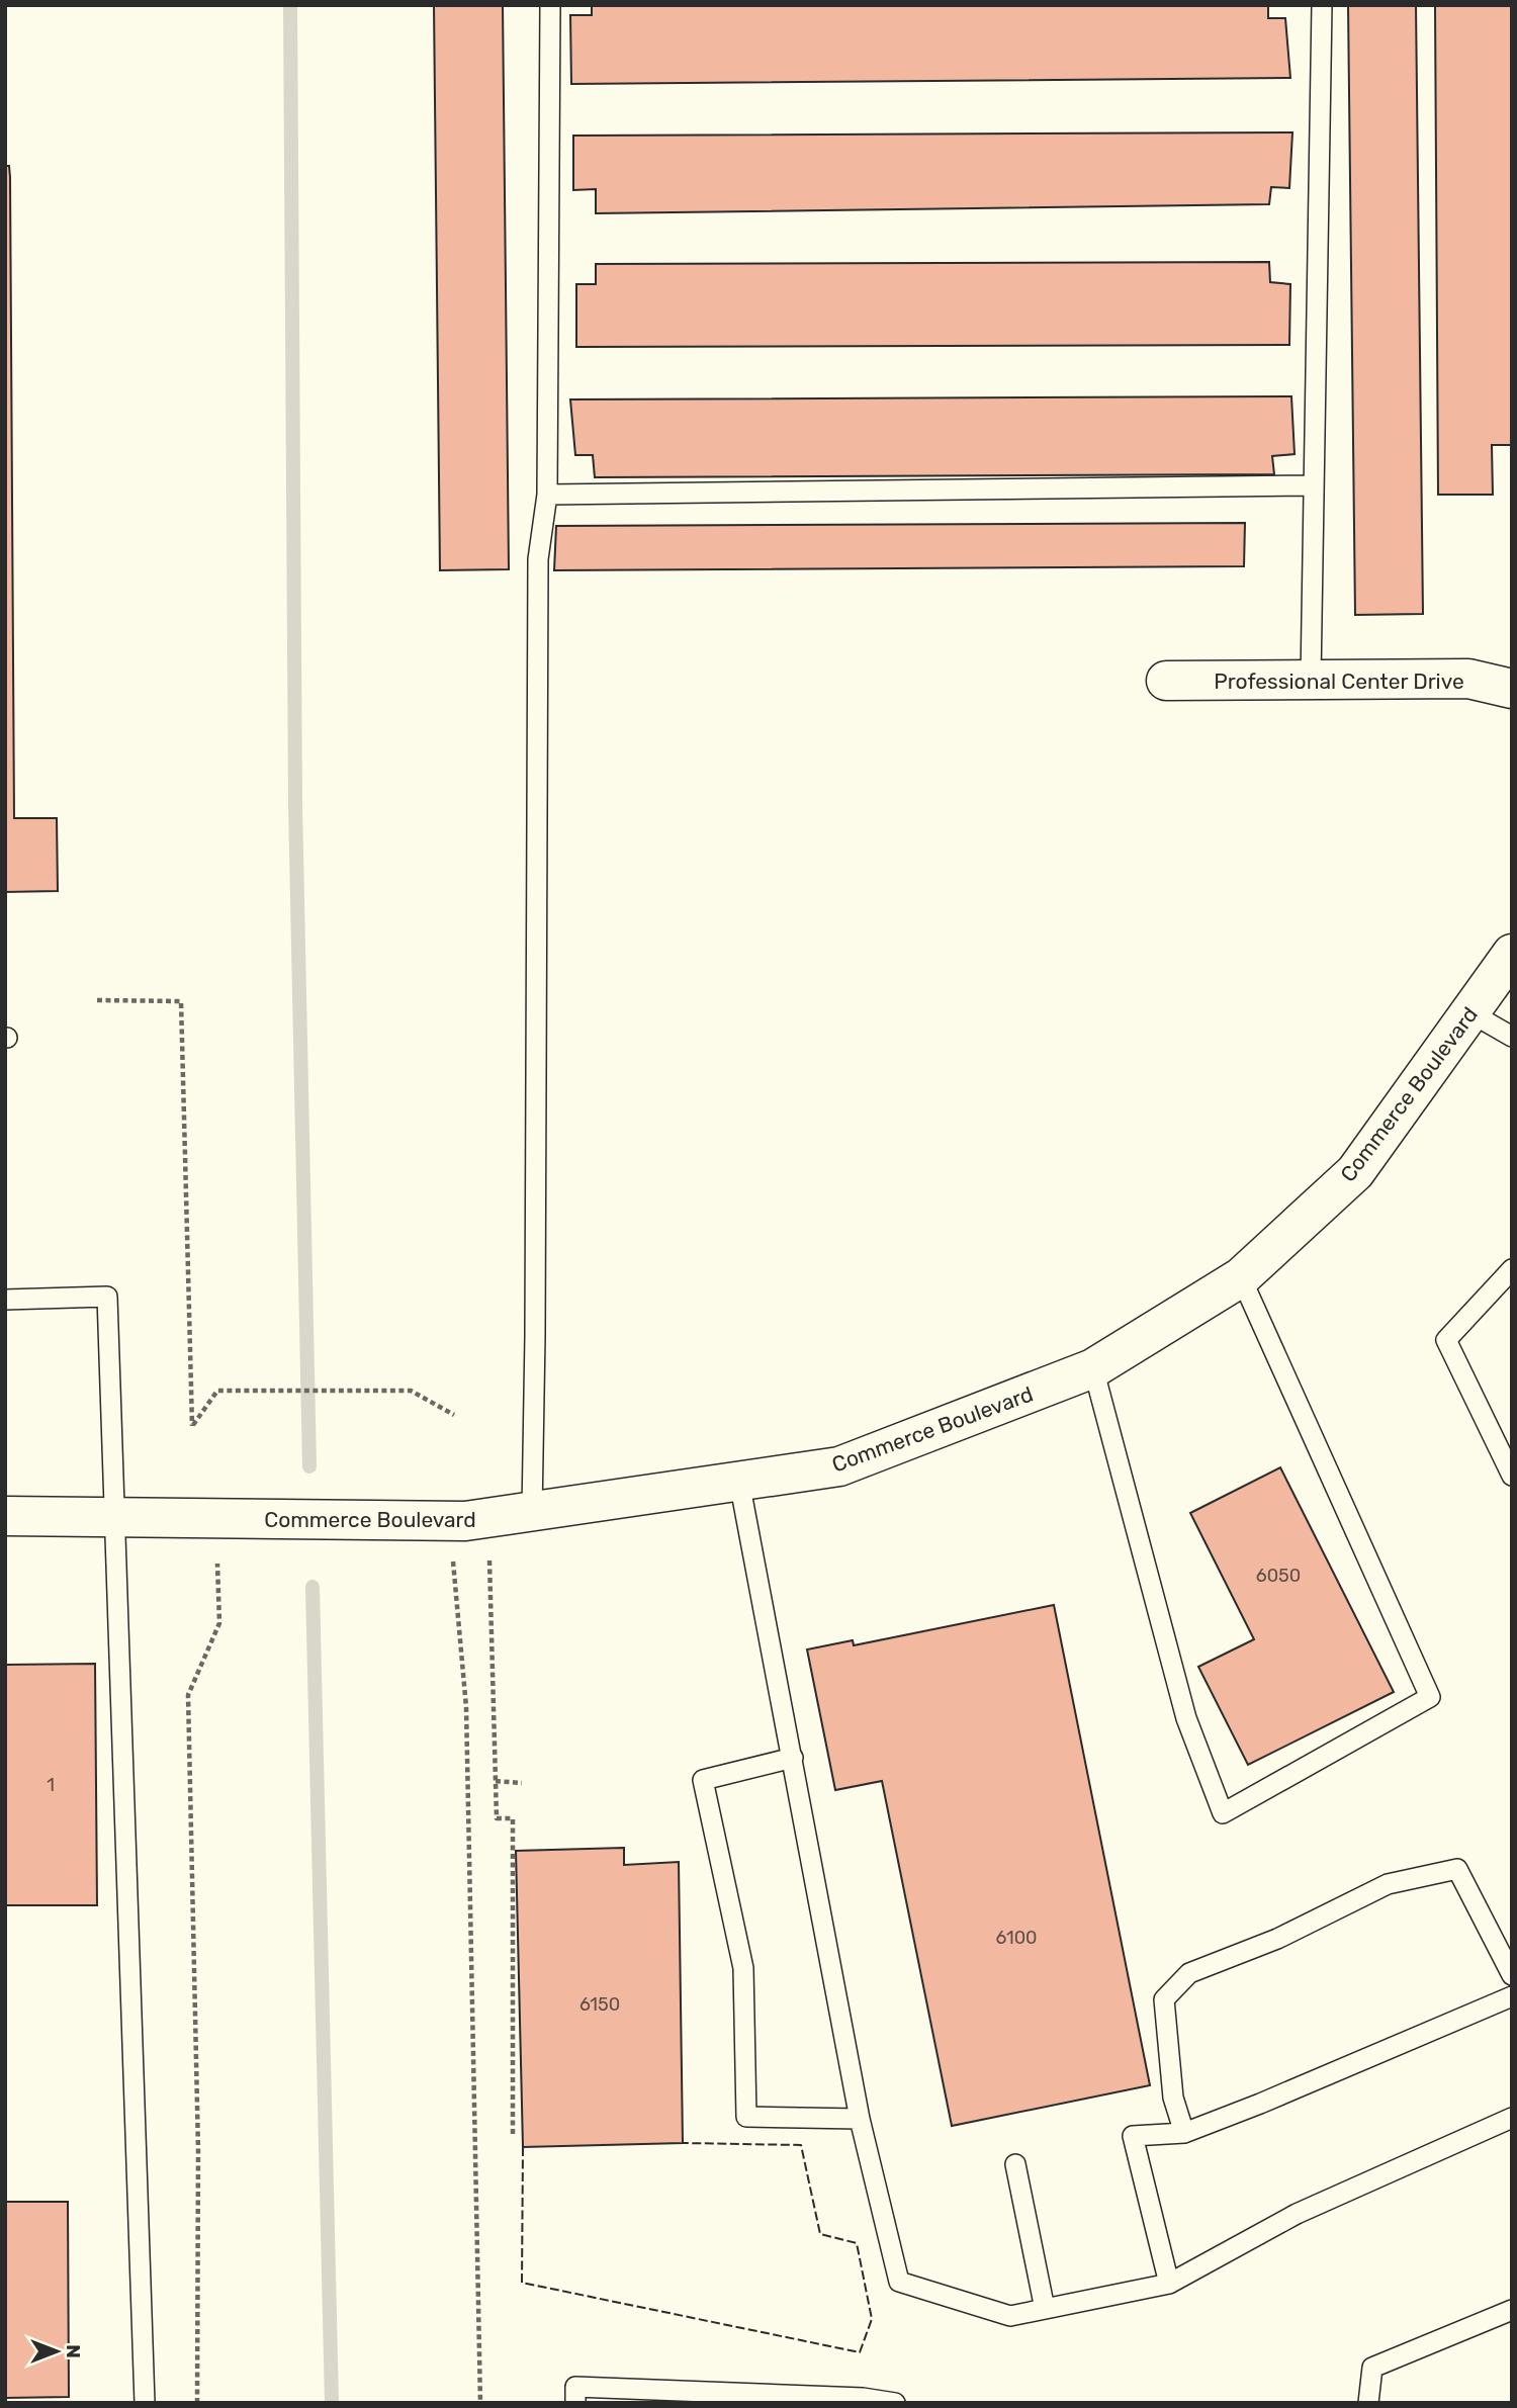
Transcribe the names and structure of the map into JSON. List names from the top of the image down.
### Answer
{
  "streets": {
    "street": ["Professional Center Drive", "Commerce Boulevard"]
  },
  "house_numbers": [
    "6050",
    "1",
    "6100",
    "6150"
  ],
  "north": "right"
}
